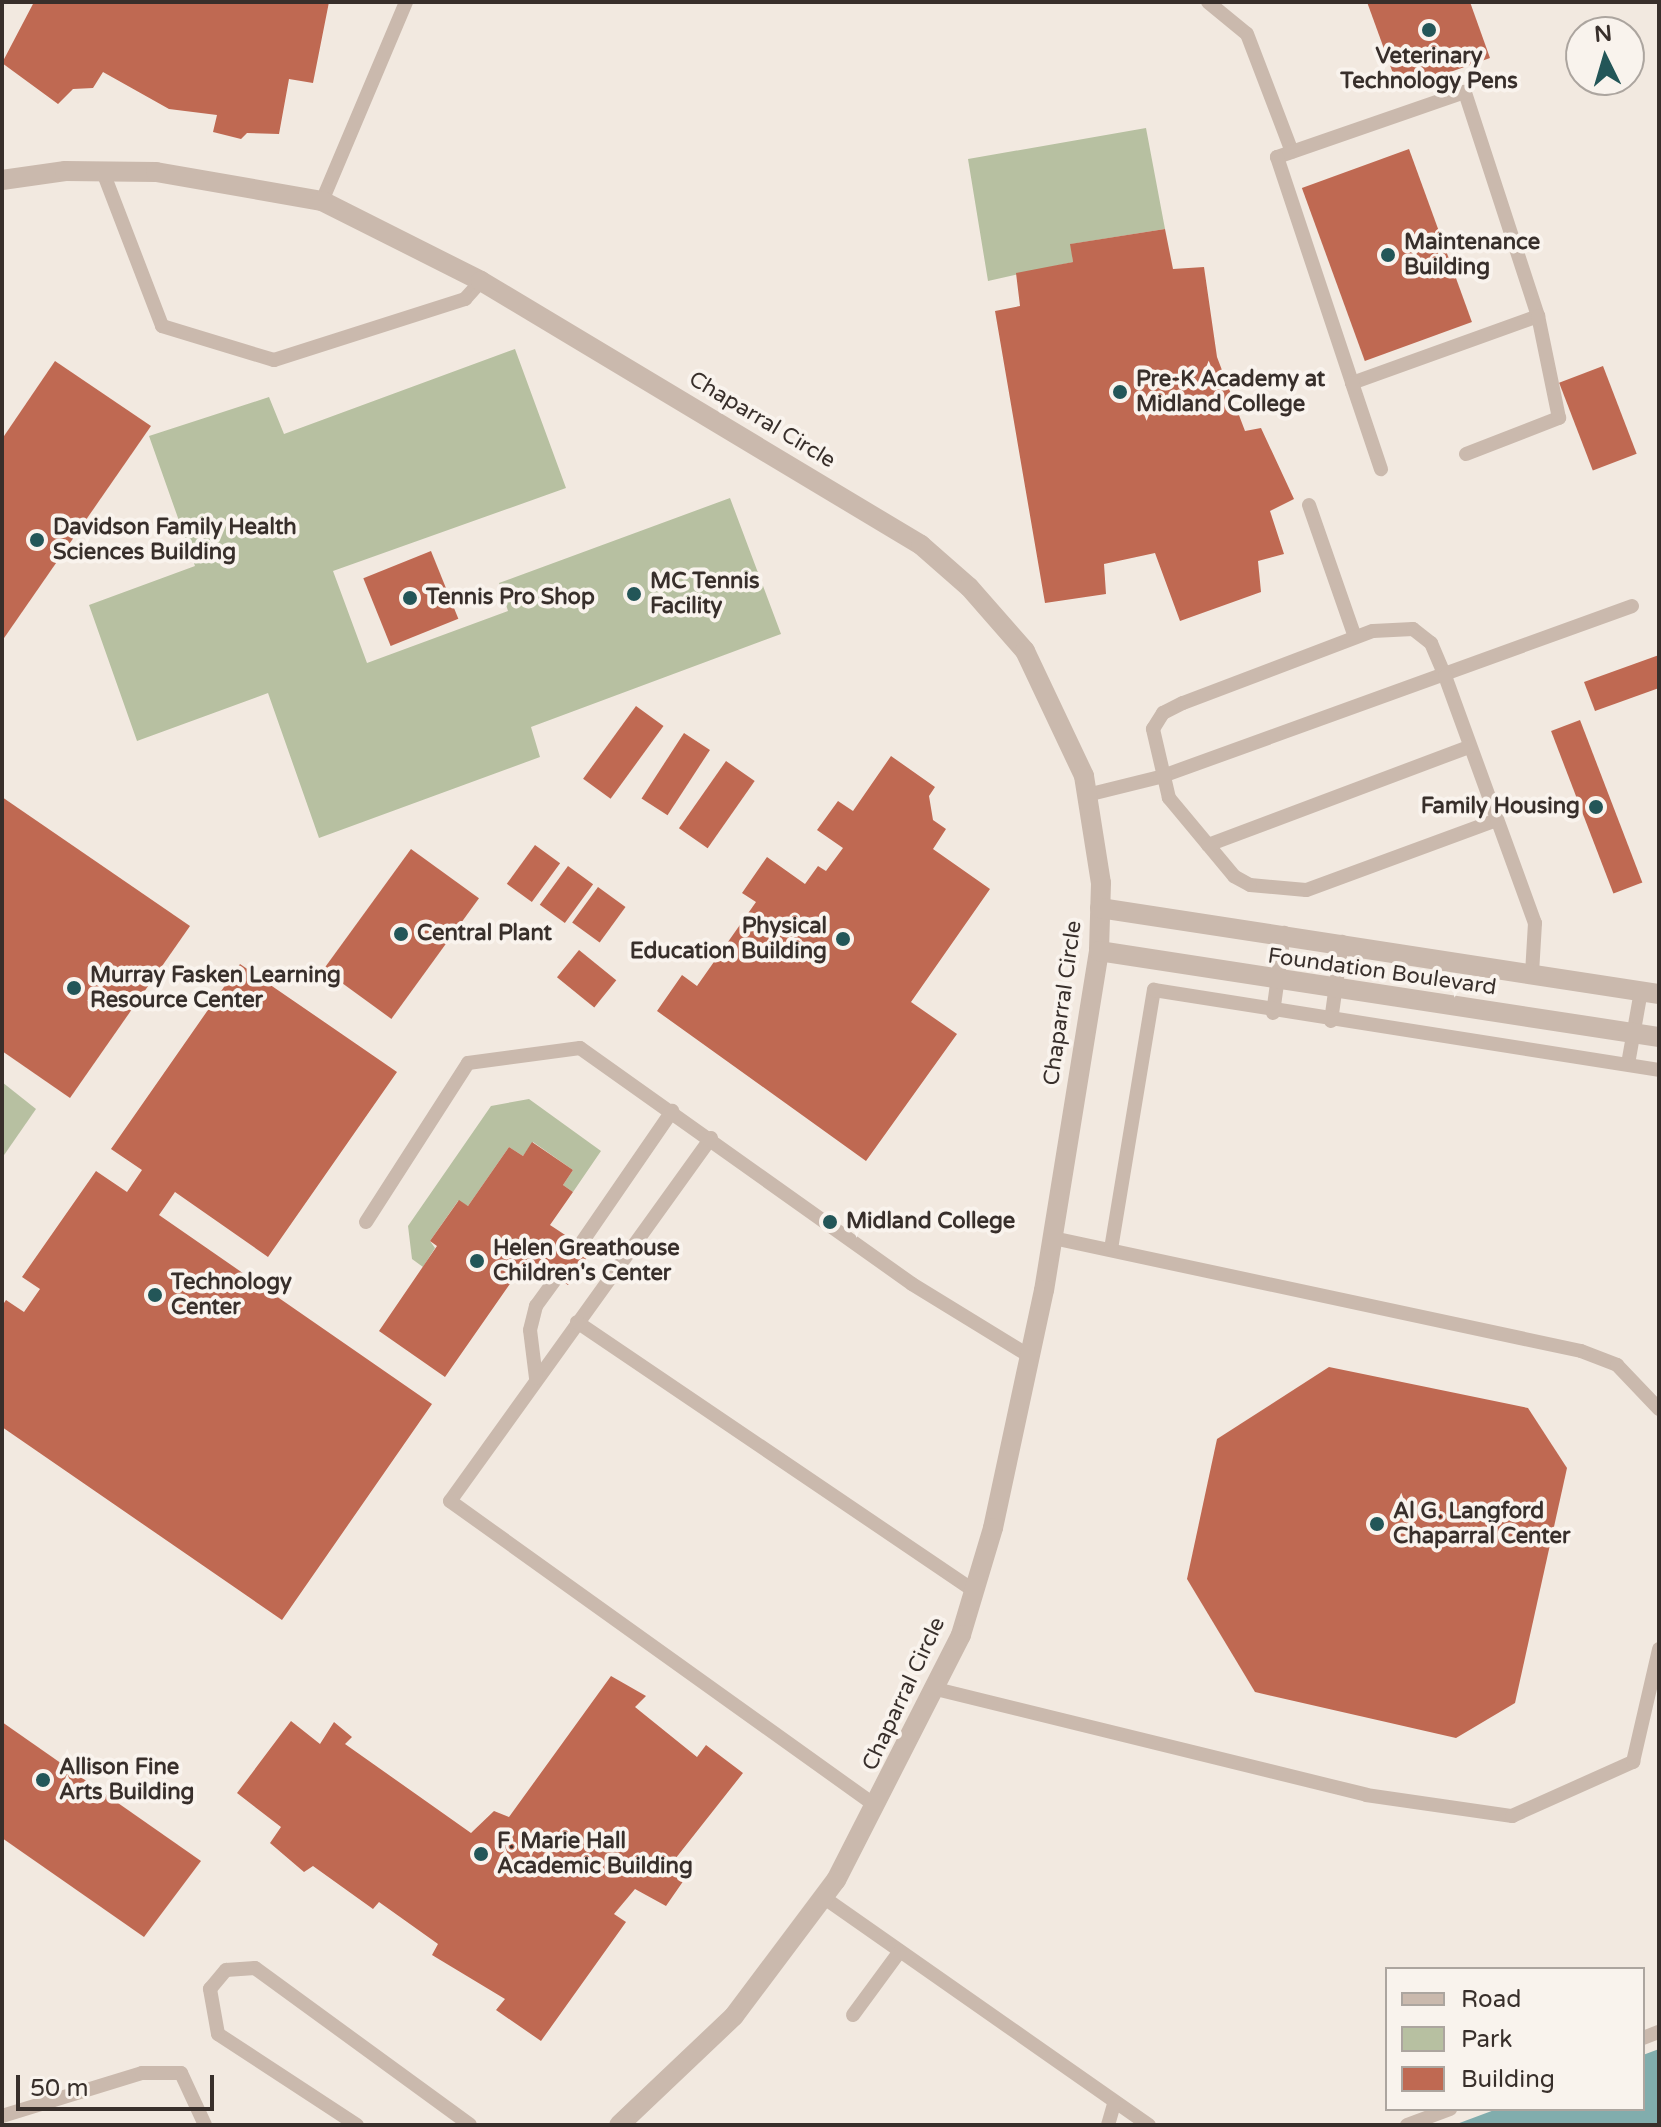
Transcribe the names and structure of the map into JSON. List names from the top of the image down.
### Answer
{
  "streets": {
    "street": ["Chaparral Circle", "Foundation Boulevard"]
  },
  "crossings": [
    ["Chaparral Circle", "Foundation Boulevard"]
  ],
  "places": [
    "Veterinary Technology Pens",
    "Maintenance Building",
    "Pre-K Academy at Midland College",
    "Davidson Family Health Sciences Building",
    "MC Tennis Facility",
    "Tennis Pro Shop",
    "Family Housing",
    "Central Plant",
    "Physical Education Building",
    "Murray Fasken Learning Resource Center",
    "Midland College",
    "Helen Greathouse Children's Center",
    "Technology Center",
    "Al G. Langford Chaparral Center",
    "Allison Fine Arts Building",
    "F. Marie Hall Academic Building"
  ],
  "legend": ["Road", "Park", "Building"],
  "scale_bar": "50 m",
  "north": "top"
}
